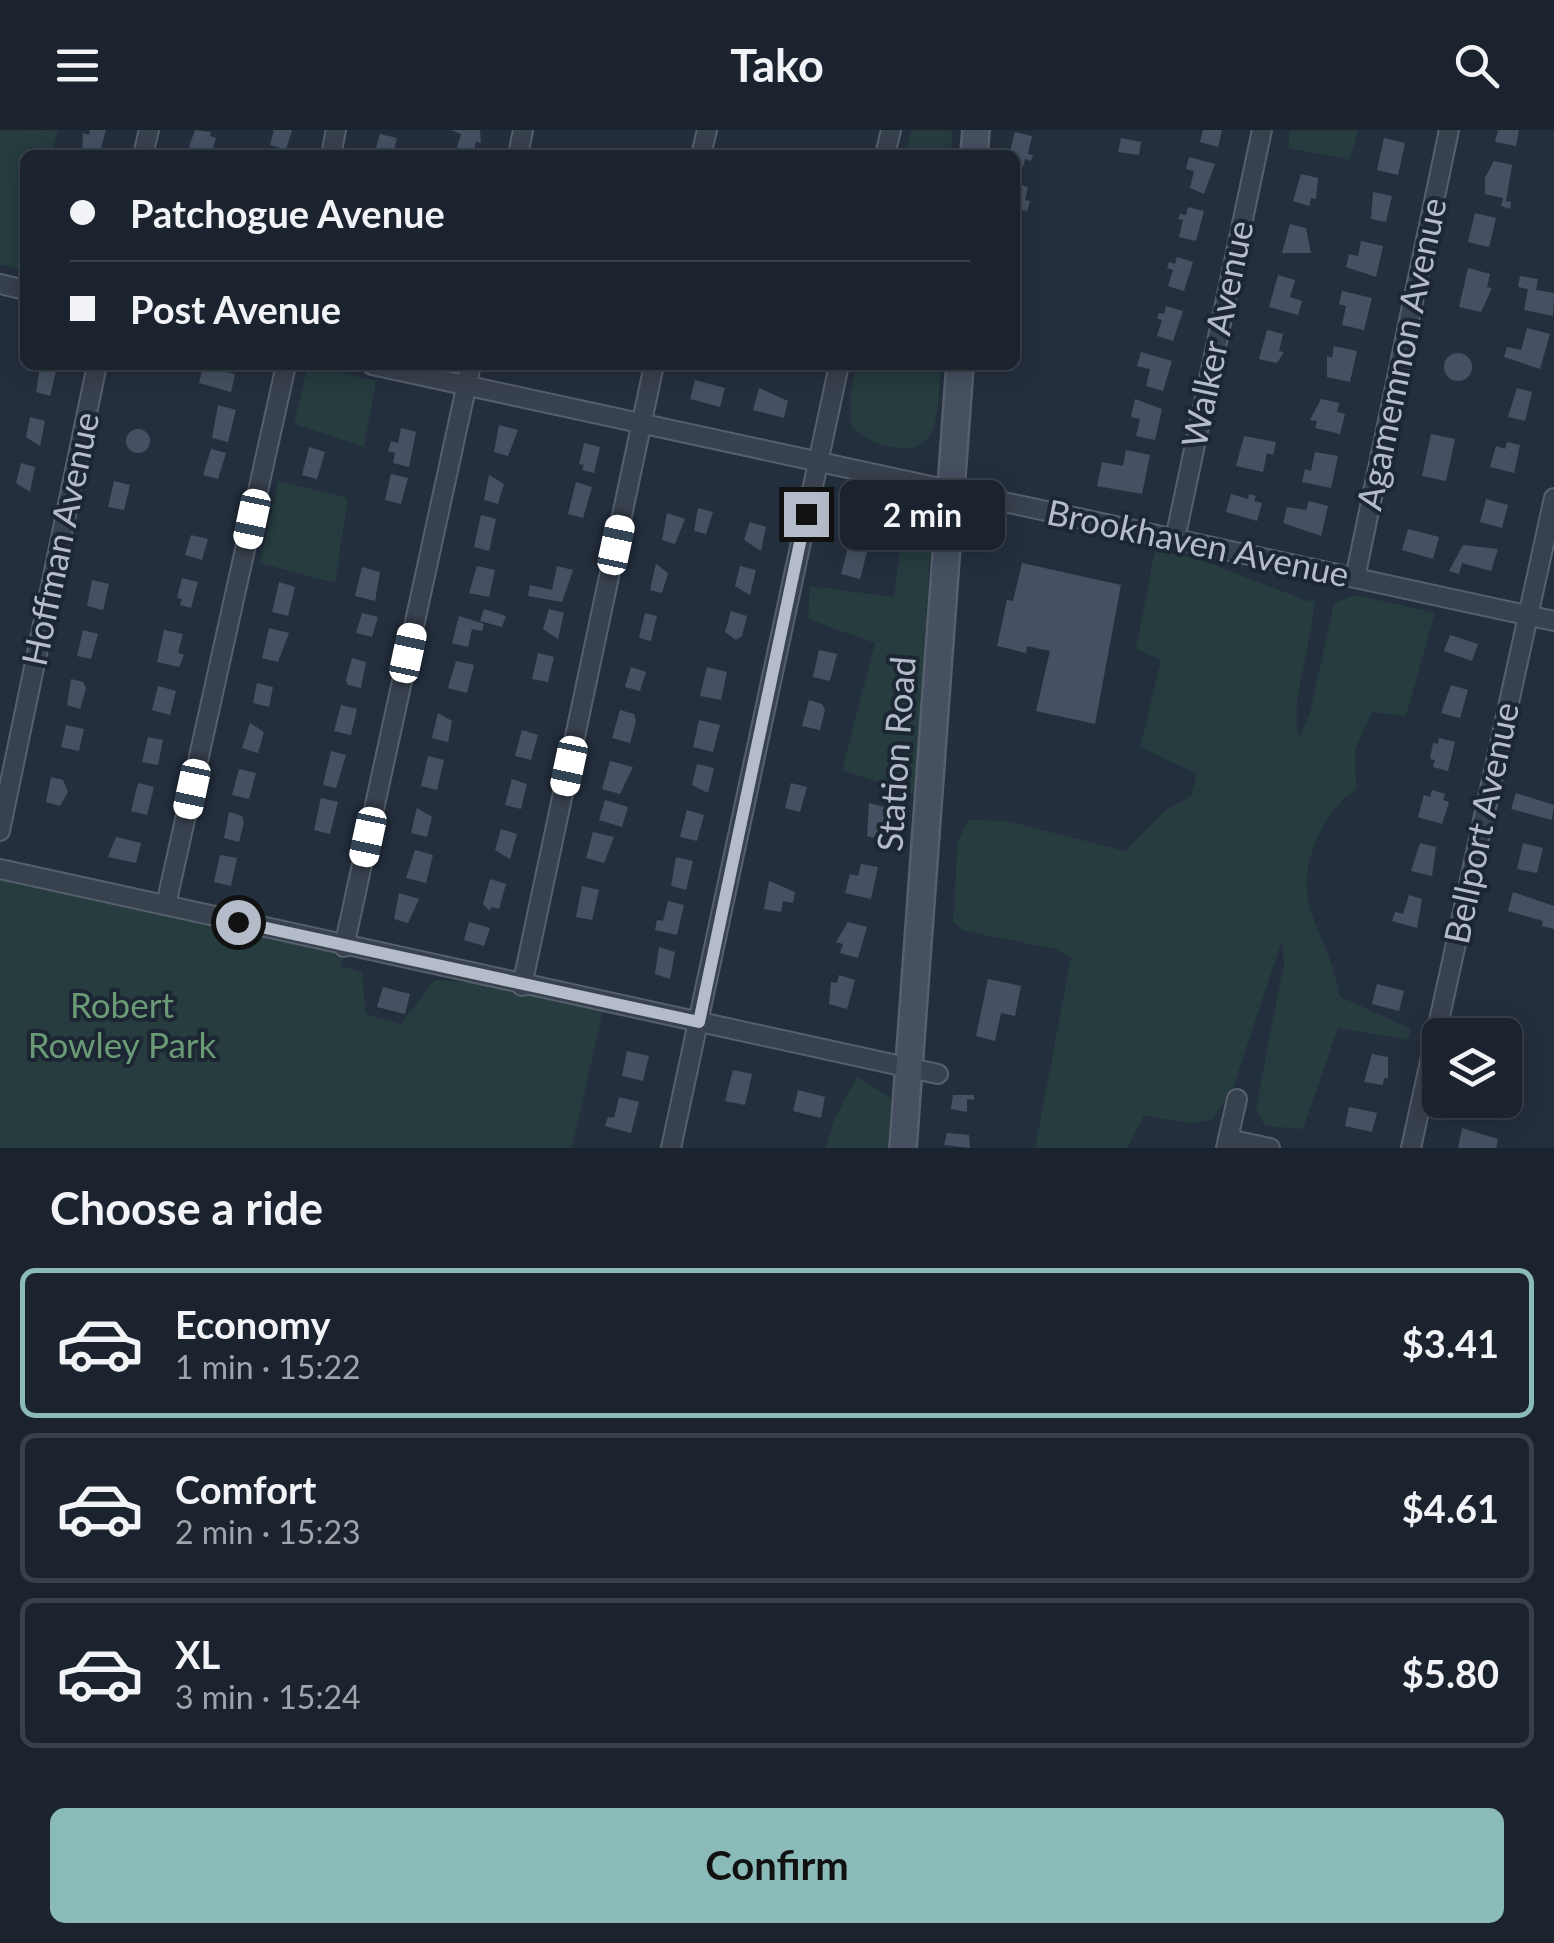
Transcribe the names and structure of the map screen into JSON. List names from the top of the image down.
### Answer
{
  "streets": {
    "main road": ["Station Road"],
    "street": [
      "Walker Avenue",
      "Agamemnon Avenue",
      "Hoffman Avenue",
      "Brookhaven Avenue",
      "Bellport Avenue"
    ]
  },
  "crossings": [
    ["Walker Avenue", "Brookhaven Avenue"],
    ["Agamemnon Avenue", "Brookhaven Avenue"],
    ["Brookhaven Avenue", "Station Road"],
    ["Brookhaven Avenue", "Bellport Avenue"]
  ],
  "parks": ["Robert Rowley Park"],
  "page": {
    "header": "Tako",
    "banner": ["Patchogue Avenue", "Post Avenue"],
    "bubble": "2 min",
    "heading": "Choose a ride",
    "list": [
      {
        "name": "Economy",
        "note": "1 min · 15:22",
        "value": "$3.41"
      },
      {
        "name": "Comfort",
        "note": "2 min · 15:23",
        "value": "$4.61"
      },
      {
        "name": "XL",
        "note": "3 min · 15:24",
        "value": "$5.80"
      }
    ],
    "buttons": "Confirm"
  }
}
